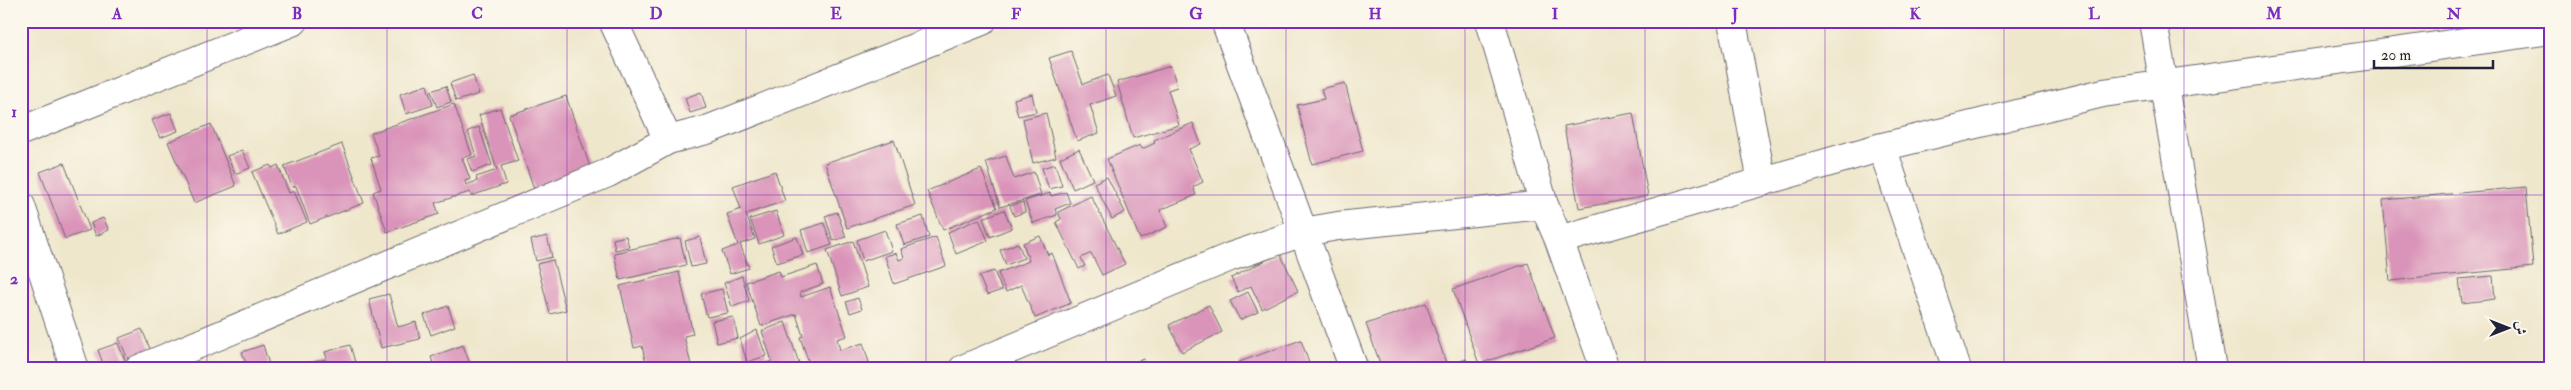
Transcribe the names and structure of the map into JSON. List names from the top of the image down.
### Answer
{
  "scale_bar": "20 m",
  "north": "right",
  "grid": {
    "columns": [
      "A",
      "B",
      "C",
      "D",
      "E",
      "F",
      "G",
      "H",
      "I",
      "J",
      "K",
      "L",
      "M",
      "N"
    ],
    "rows": ["1", "2"]
  }
}
